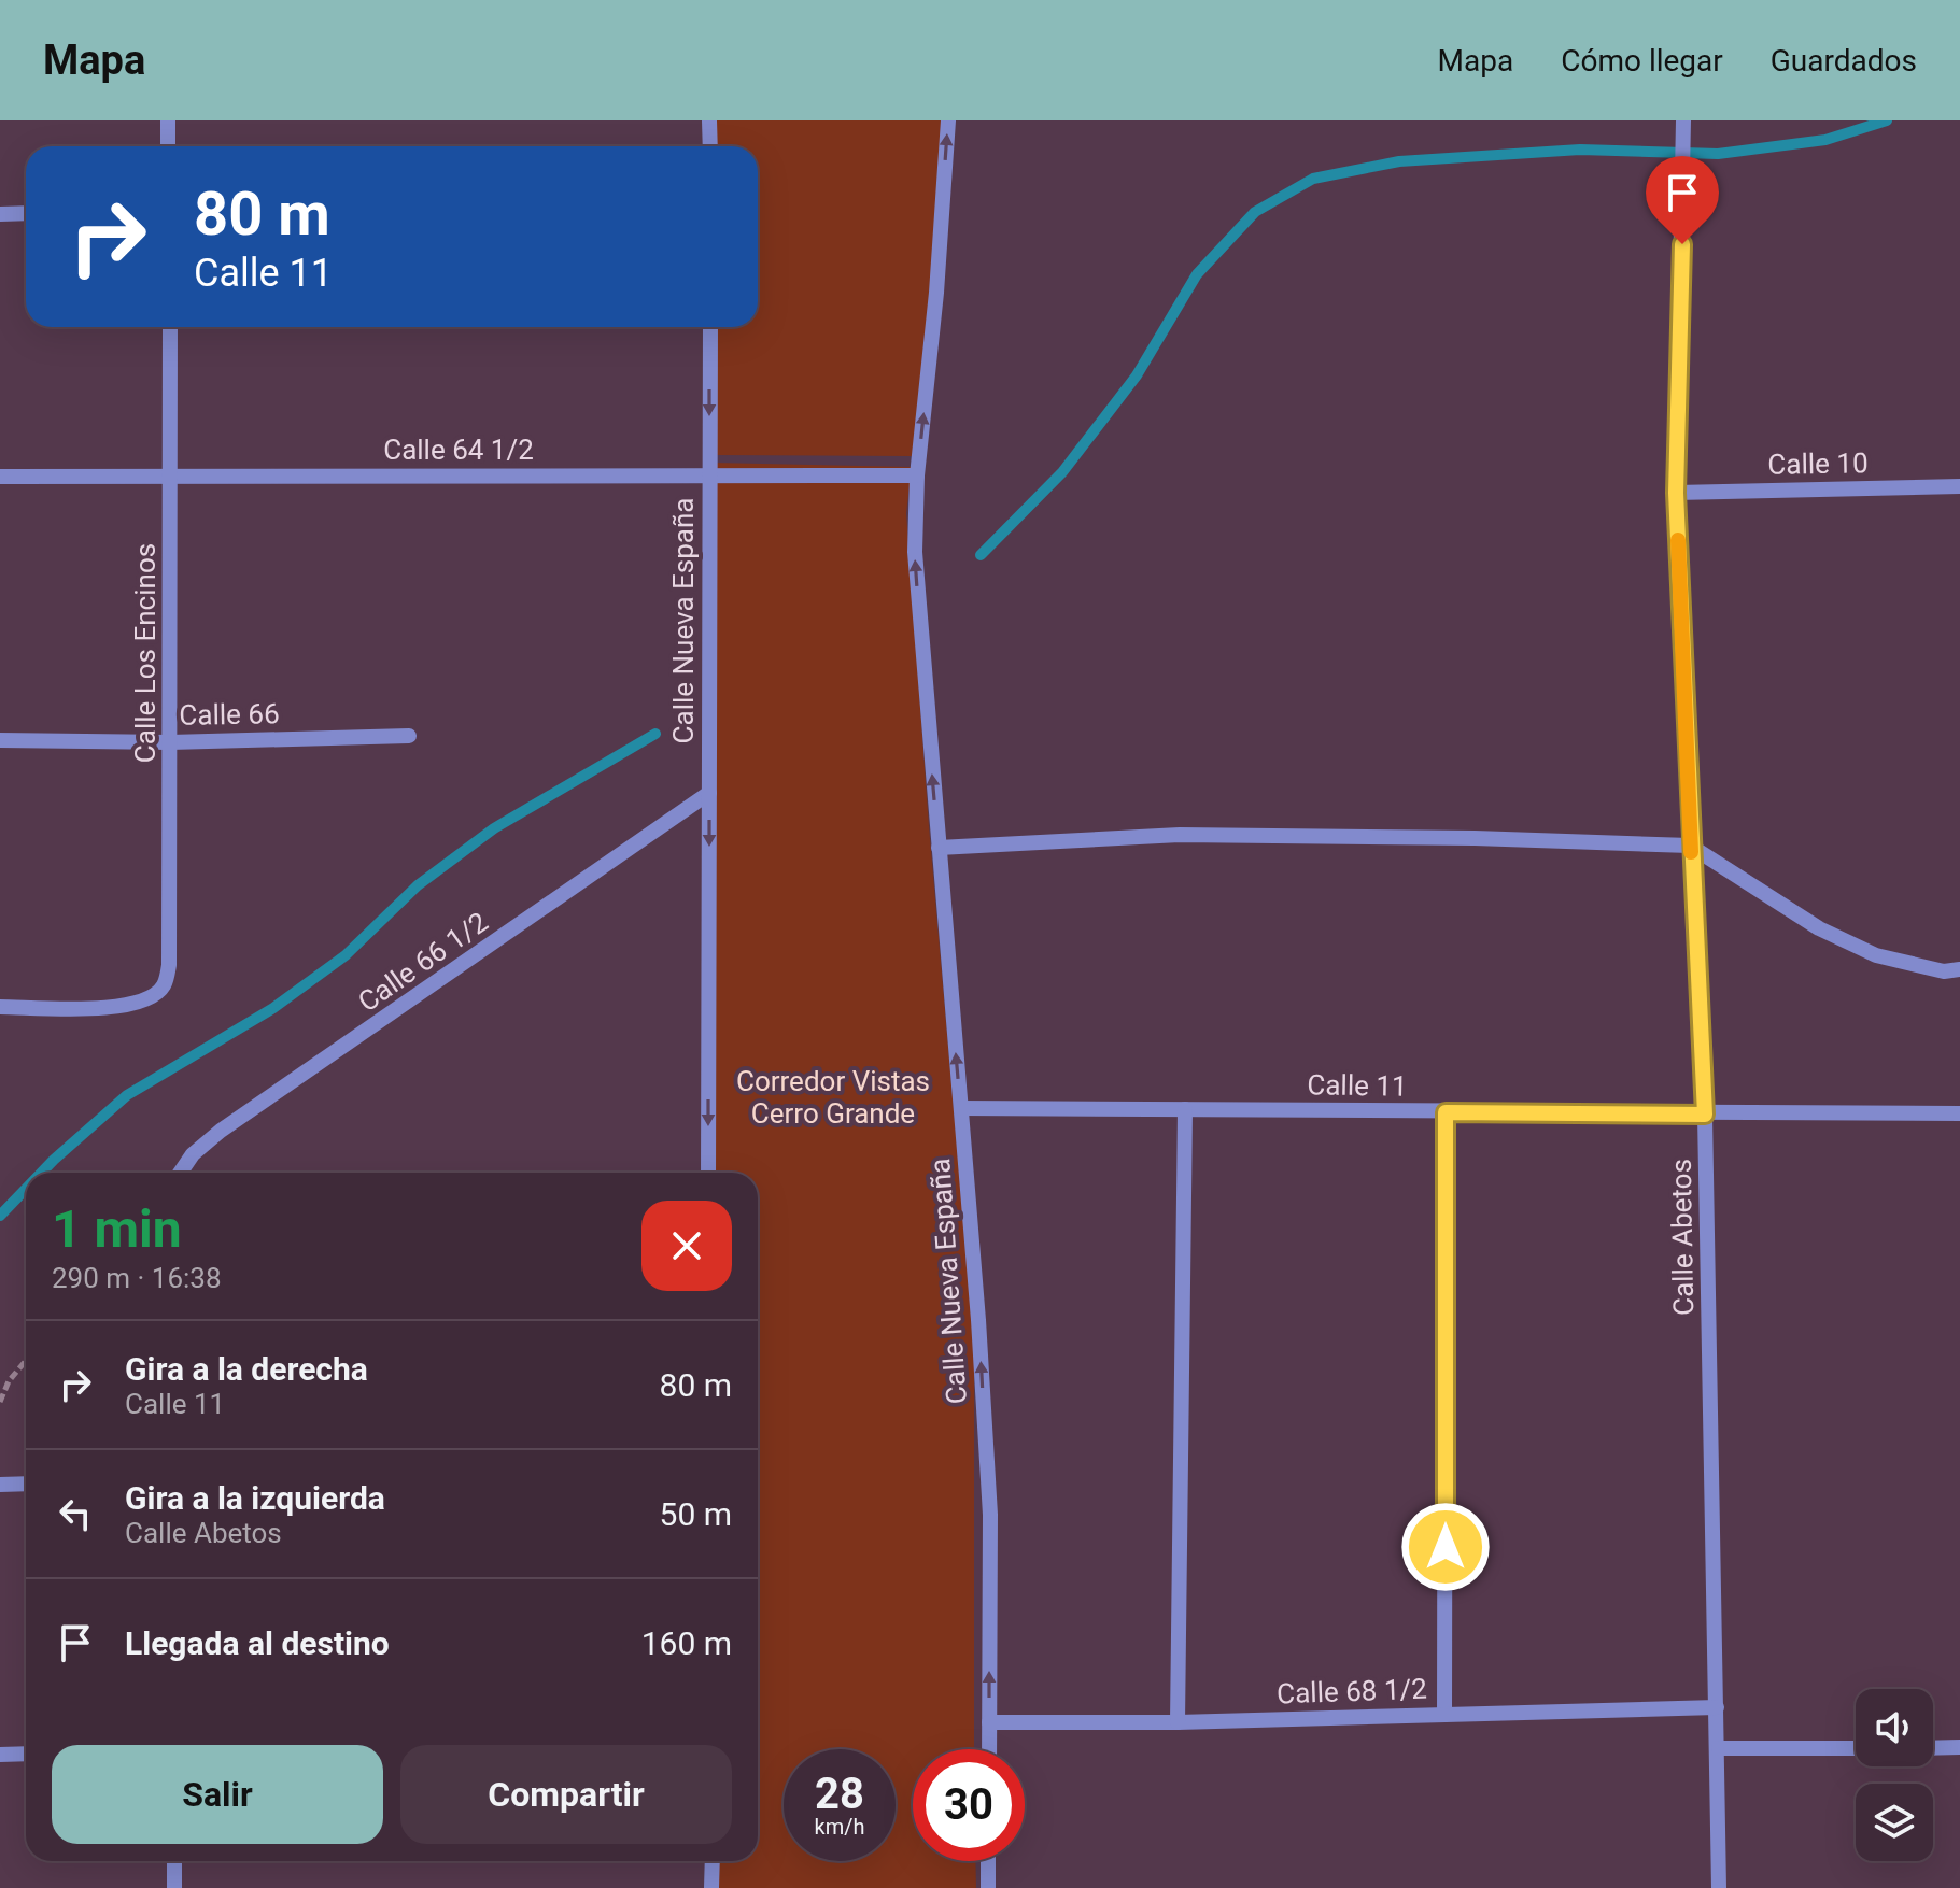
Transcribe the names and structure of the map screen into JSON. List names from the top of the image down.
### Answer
{
  "streets": {
    "street": [
      "Calle 64 1/2",
      "Calle 10",
      "Calle Nueva España",
      "Calle Los Encinos",
      "Calle 66",
      "Calle 66 1/2",
      "Calle 11",
      "Calle Abetos",
      "Calle 68 1/2"
    ]
  },
  "crossings": [
    ["Calle 64 1/2", "Calle Nueva España"],
    ["Calle 64 1/2", "Calle Los Encinos"],
    ["Calle 10", "Calle Abetos"],
    ["Calle Nueva España", "Calle 66 1/2"],
    ["Calle Nueva España", "Calle 11"],
    ["Calle Nueva España", "Calle 68 1/2"],
    ["Calle Los Encinos", "Calle 66"],
    ["Calle 11", "Calle Abetos"],
    ["Calle Abetos", "Calle 68 1/2"]
  ],
  "parks": ["Corredor Vistas Cerro Grande"],
  "page": {
    "header": "Mapa",
    "nav": ["Mapa", "Cómo llegar", "Guardados"],
    "turn": ["80 m", "Calle 11"],
    "heading": ["1 min", "290 m · 16:38"],
    "list": [
      {
        "name": "Gira a la derecha",
        "note": "Calle 11",
        "value": "80 m"
      },
      {
        "name": "Gira a la izquierda",
        "note": "Calle Abetos",
        "value": "50 m"
      },
      {
        "name": "Llegada al destino",
        "value": "160 m"
      }
    ],
    "buttons": ["Salir", "Compartir"],
    "speed": "28 km/h",
    "limit": "30"
  }
}
